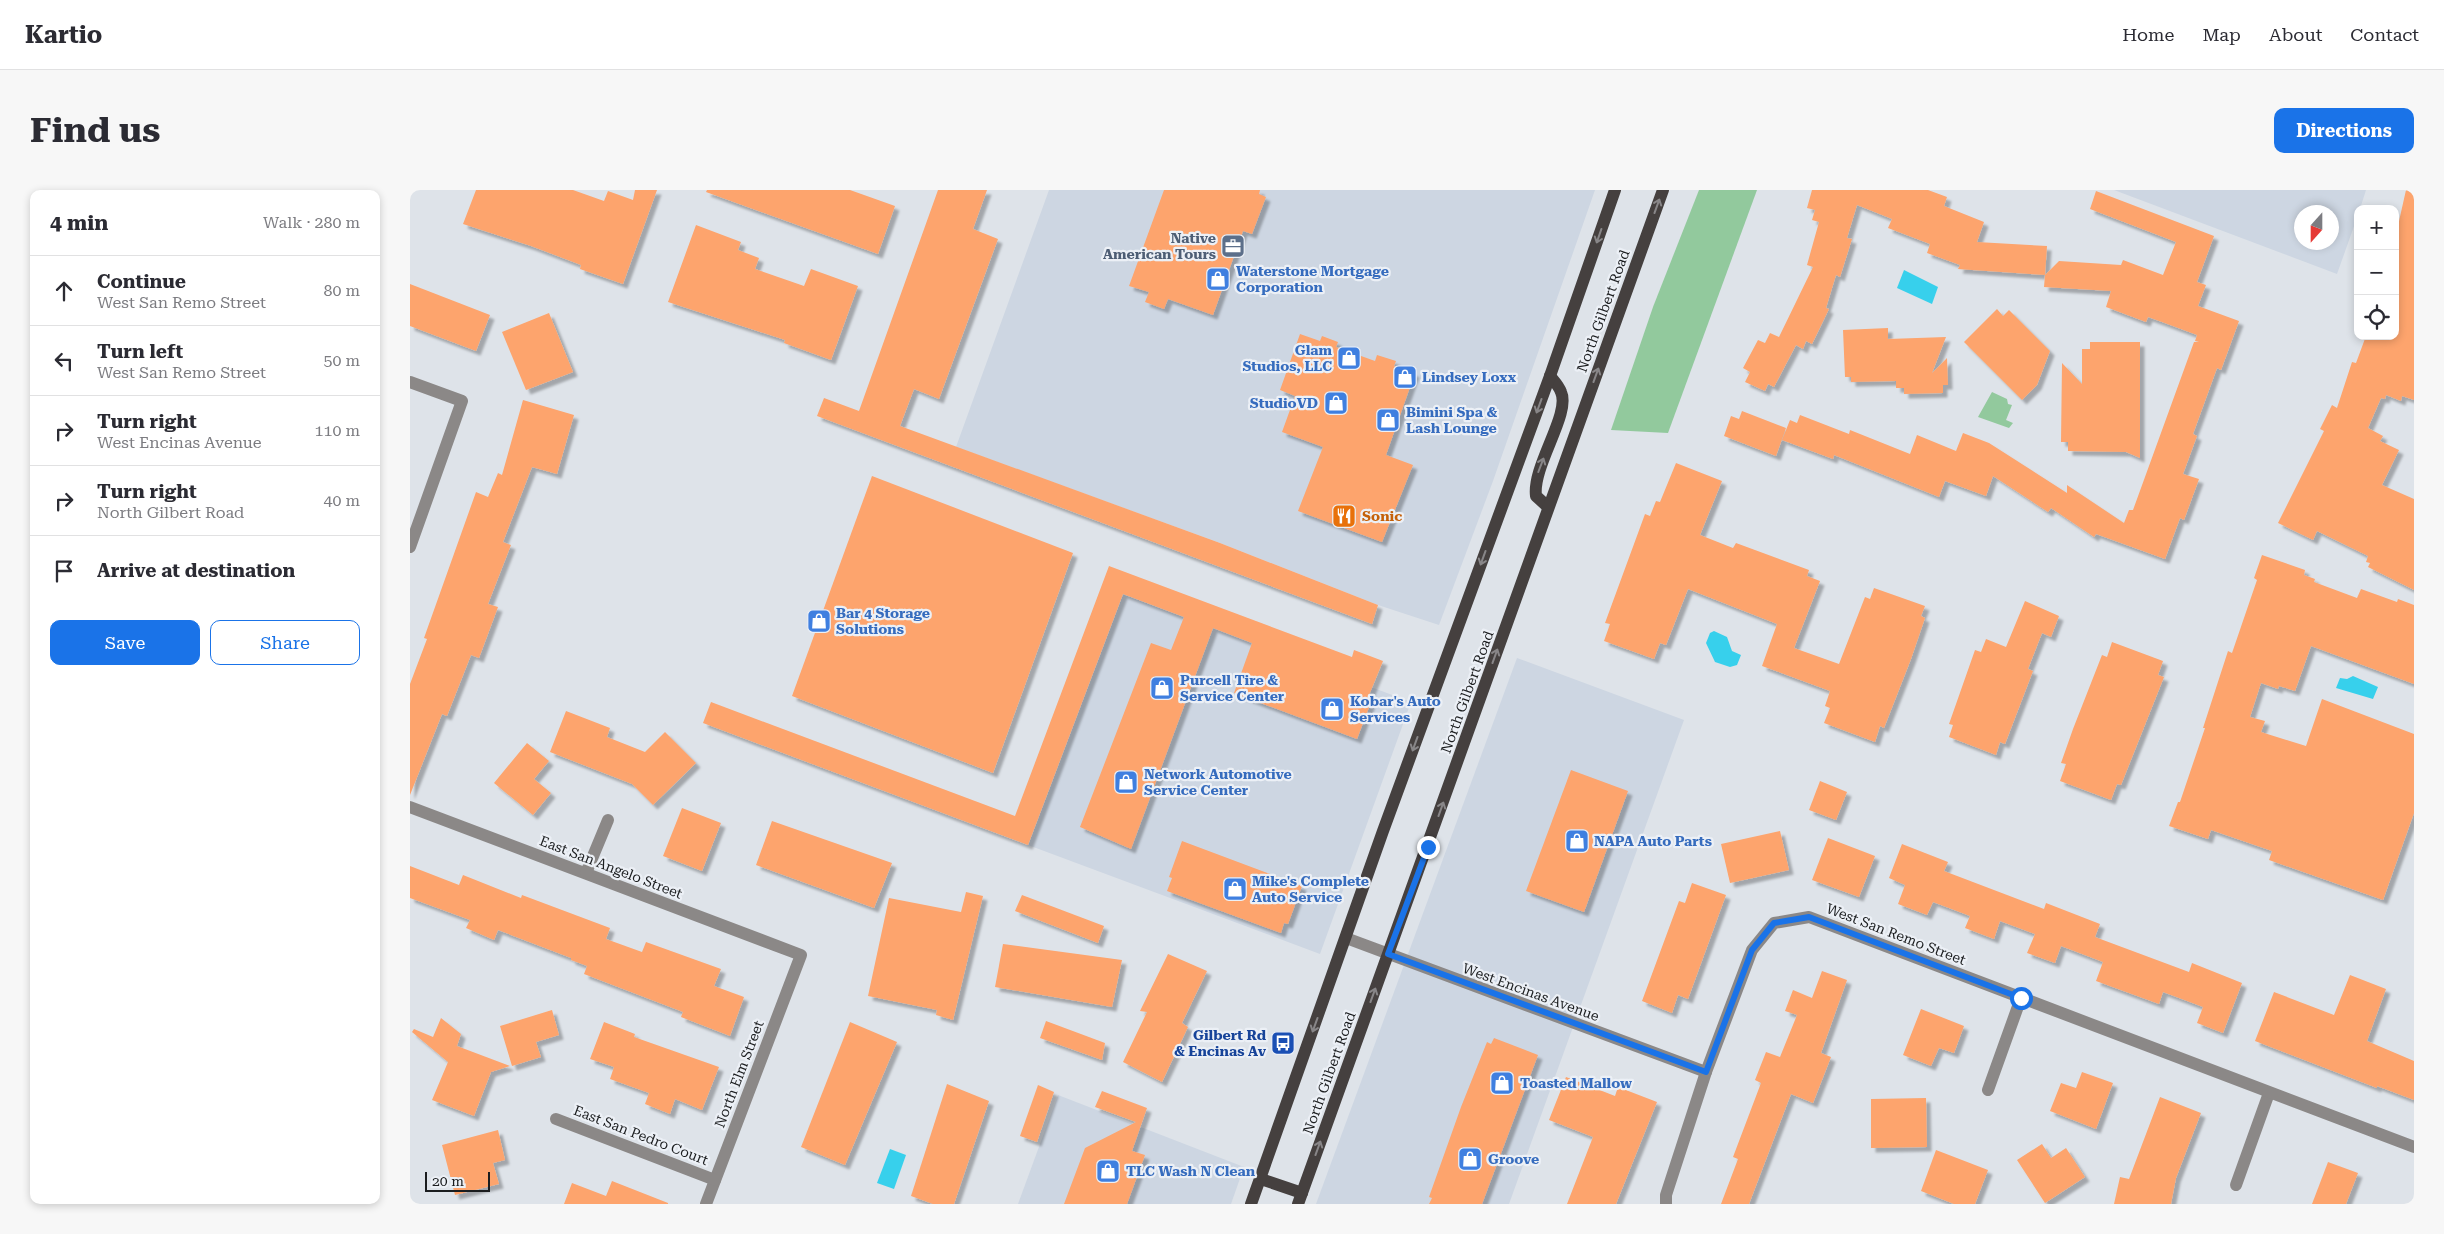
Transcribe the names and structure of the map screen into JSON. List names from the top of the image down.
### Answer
{
  "streets": {
    "main road": ["North Gilbert Road"],
    "street": [
      "East San Angelo Street",
      "West San Remo Street",
      "West Encinas Avenue",
      "North Elm Street",
      "East San Pedro Court"
    ]
  },
  "crossings": [
    ["North Gilbert Road", "West Encinas Avenue"],
    ["East San Angelo Street", "North Elm Street"],
    ["West San Remo Street", "West Encinas Avenue"],
    ["North Elm Street", "East San Pedro Court"]
  ],
  "places": {
    "office": ["Native American Tours"],
    "shop": [
      "Waterstone Mortgage Corporation",
      "Glam Studios, LLC",
      "Lindsey Loxx",
      "StudioVD",
      "Bimini Spa & Lash Lounge",
      "Bar 4 Storage Solutions",
      "Purcell Tire & Service Center",
      "Kobar's Auto Services",
      "Network Automotive Service Center",
      "NAPA Auto Parts",
      "Mike's Complete Auto Service",
      "Toasted Mallow",
      "Groove",
      "TLC Wash N Clean"
    ],
    "restaurant": ["Sonic"],
    "bus stop": ["Gilbert Rd & Encinas Av"]
  },
  "scale_bar": "20 m",
  "north": "bottom",
  "page": {
    "header": "Kartio",
    "nav": [
      "Home",
      "Map",
      "About",
      "Contact"
    ],
    "buttons": [
      "Directions",
      ["Save", "Share"]
    ],
    "title": "Find us",
    "heading": ["4 min", "Walk · 280 m"],
    "map_buttons": ["+", "−"],
    "list": [
      ["Continue", "West San Remo Street", "80 m"],
      ["Turn left", "West San Remo Street", "50 m"],
      ["Turn right", "West Encinas Avenue", "110 m"],
      ["Turn right", "North Gilbert Road", "40 m"],
      "Arrive at destination"
    ],
    "scale": "20 m"
  }
}
